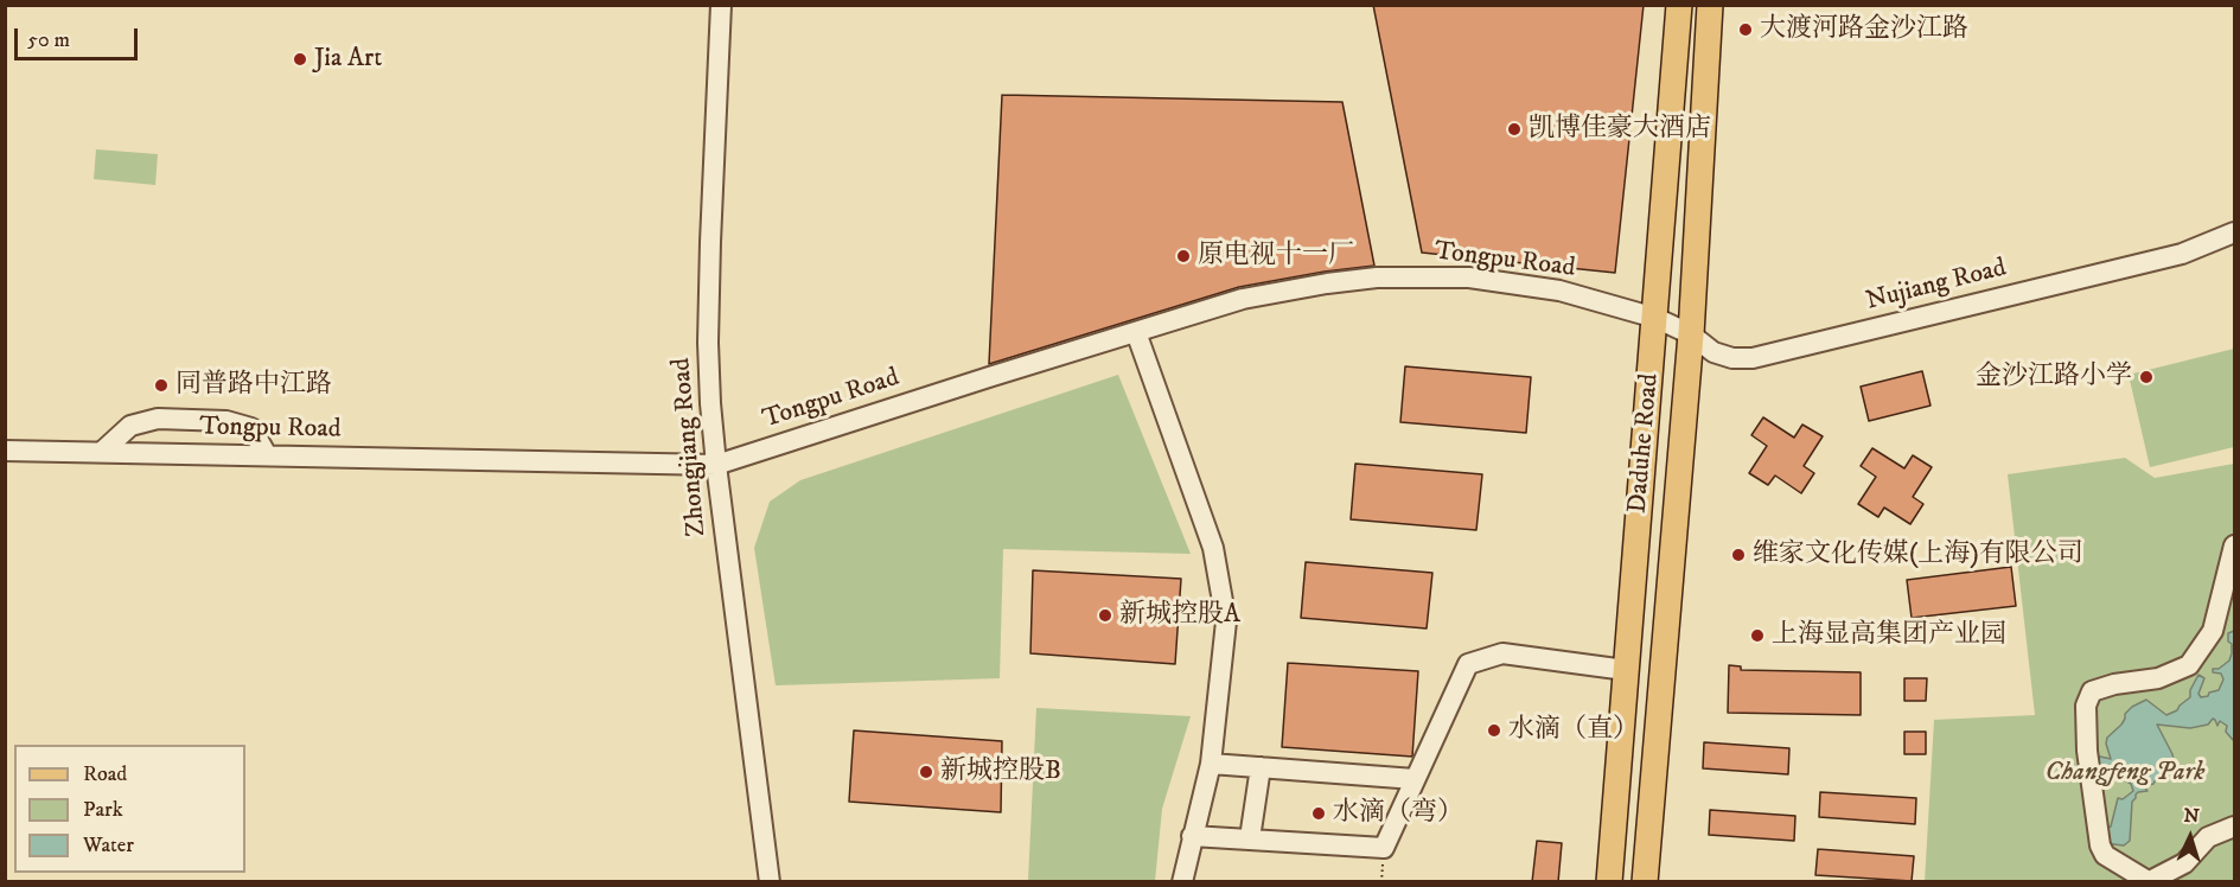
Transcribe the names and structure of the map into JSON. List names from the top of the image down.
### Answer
{
  "streets": {
    "main road": ["Daduhe Road"],
    "street": ["Tongpu Road", "Nujiang Road", "Zhongjiang Road"]
  },
  "crossings": [
    ["Tongpu Road", "Nujiang Road"],
    ["Tongpu Road", "Daduhe Road"],
    ["Tongpu Road", "Zhongjiang Road"],
    ["Nujiang Road", "Daduhe Road"]
  ],
  "parks": ["Changfeng Park"],
  "places": [
    "大渡河路金沙江路",
    "Jia Art",
    "凯博佳豪大酒店",
    "原电视十一厂",
    "金沙江路小学",
    "同普路中江路",
    "维家文化传媒(上海)有限公司",
    "新城控股A",
    "上海显高集团产业园",
    "水滴（直）",
    "新城控股B",
    "水滴（弯）"
  ],
  "legend": ["Road", "Park", "Water"],
  "scale_bar": "50 m",
  "north": "top"
}
